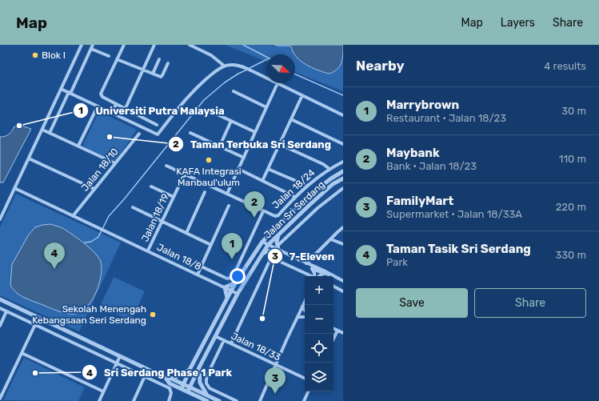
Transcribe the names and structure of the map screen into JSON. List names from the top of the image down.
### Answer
{
  "streets": {
    "street": [
      "Jalan 18/10",
      "Jalan 18/24",
      "Jalan Sri Serdang",
      "Jalan 18/19",
      "Jalan 18/8",
      "Jalan 18/33"
    ]
  },
  "crossings": [
    ["Jalan 18/10", "Jalan 18/8"],
    ["Jalan 18/24", "Jalan 18/19"],
    ["Jalan Sri Serdang", "Jalan 18/8"],
    ["Jalan Sri Serdang", "Jalan 18/33"],
    ["Jalan 18/19", "Jalan 18/8"]
  ],
  "places": [
    "Blok I",
    "Universiti Putra Malaysia",
    "Taman Terbuka Sri Serdang",
    "KAFA Integrasi Manbaul'ulum",
    "Sekolah Menengah Kebangsaan Seri Serdang",
    "7-Eleven",
    "Sri Serdang Phase 1 Park"
  ],
  "north": "bottom right",
  "page": {
    "header": "Map",
    "nav": ["Map", "Layers", "Share"],
    "heading": ["Nearby", "4 results"],
    "list": [
      {
        "mark": "1",
        "name": "Marrybrown",
        "note": "Restaurant · Jalan 18/23",
        "value": "30 m"
      },
      {
        "mark": "2",
        "name": "Maybank",
        "note": "Bank · Jalan 18/23",
        "value": "110 m"
      },
      {
        "mark": "3",
        "name": "FamilyMart",
        "note": "Supermarket · Jalan 18/33A",
        "value": "220 m"
      },
      {
        "mark": "4",
        "name": "Taman Tasik Sri Serdang",
        "note": "Park",
        "value": "330 m"
      }
    ],
    "pins": [
      "2",
      "1",
      "4",
      "3"
    ],
    "map_buttons": ["+", "−"],
    "buttons": ["Save", "Share"]
  }
}
